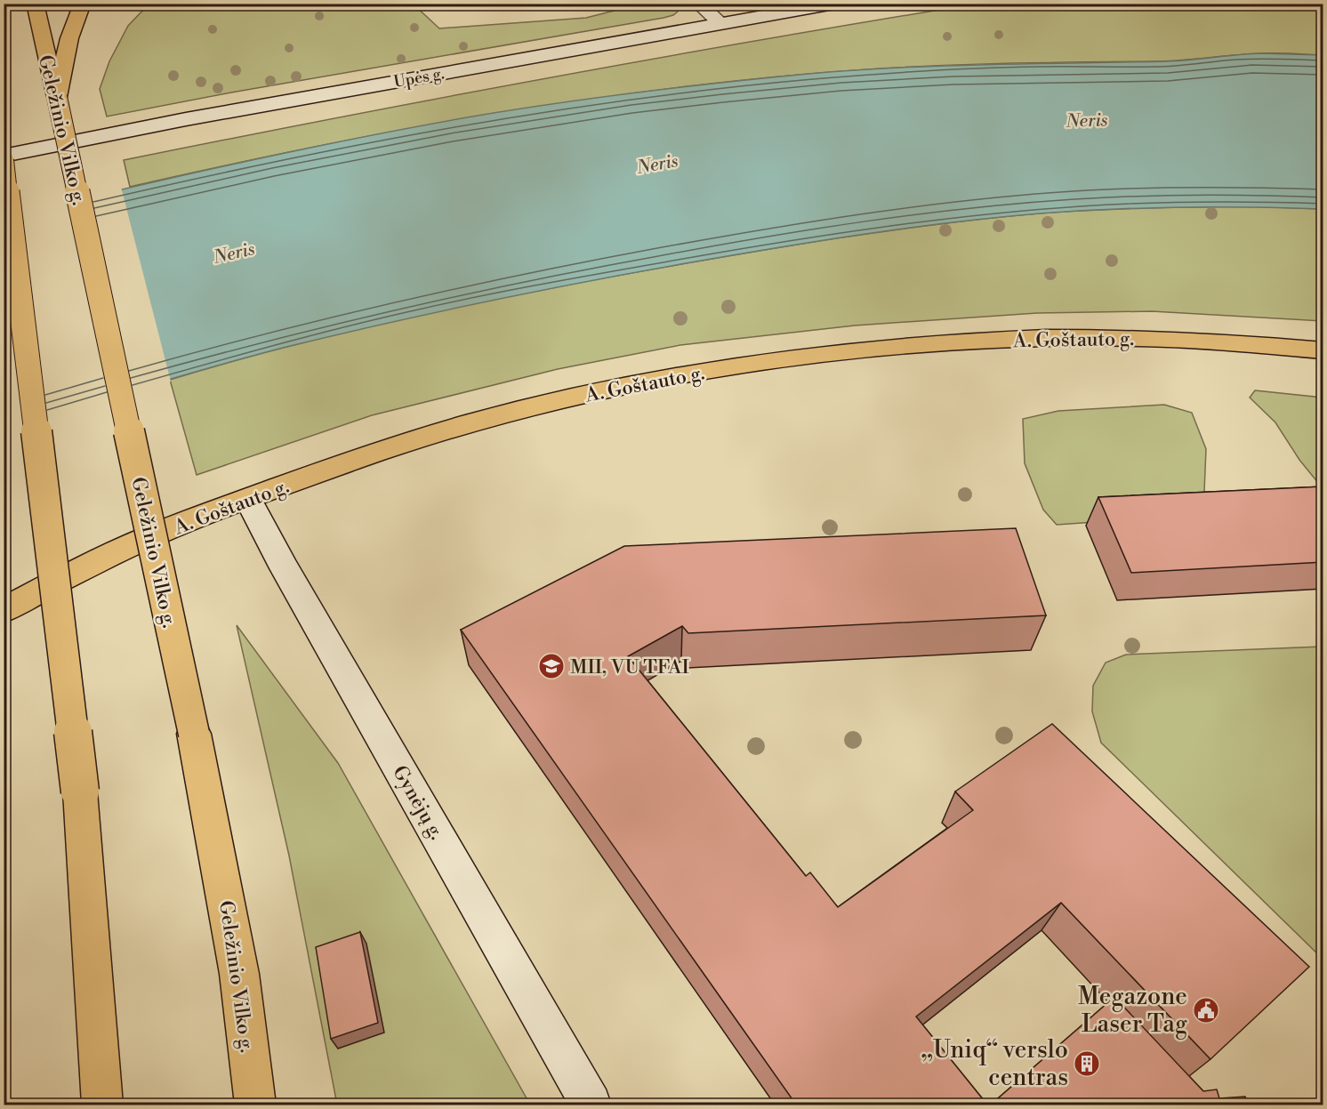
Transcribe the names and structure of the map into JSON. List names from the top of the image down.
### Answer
{
  "streets": {
    "main road": ["Geležinio Vilko g.", "A. Goštauto g."],
    "street": ["Upės g.", "Gynėjų g."]
  },
  "crossings": [
    ["A. Goštauto g.", "Gynėjų g."]
  ],
  "water": ["Neris"],
  "places": {
    "school or university": ["MII, VU TFAI"],
    "public building": ["Megazone Laser Tag"],
    "building": ["„Uniq“ verslo centras"]
  }
}
